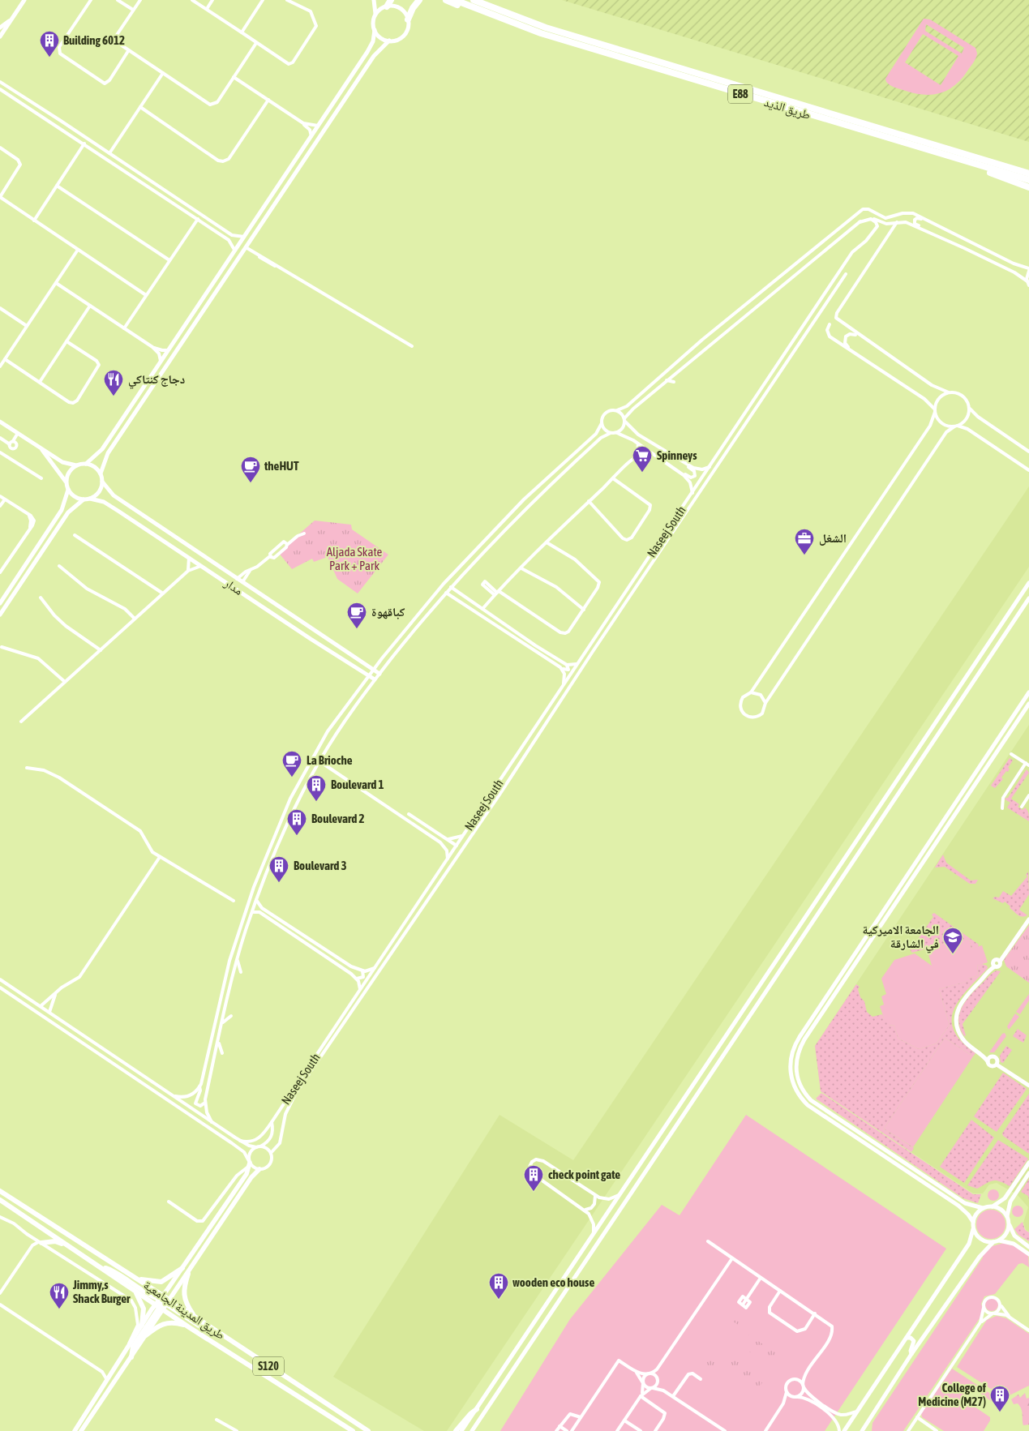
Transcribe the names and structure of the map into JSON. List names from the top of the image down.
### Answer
{
  "streets": {
    "highway": ["E88", "طريق الذيد"],
    "main road": ["طريق المدينة الجامعية", "S120"],
    "street": ["Naseej South", "مدار"]
  },
  "parks": ["Aljada Skate Park + Park"],
  "places": {
    "building": [
      "Building 6012",
      "Boulevard 1",
      "Boulevard 2",
      "Boulevard 3",
      "check point gate",
      "wooden eco house",
      "College of Medicine (M27)"
    ],
    "restaurant": ["دجاج كنتاكي", "Jimmy,s Shack Burger"],
    "supermarket": ["Spinneys"],
    "cafe": ["theHUT", "كباقهوة", "La Brioche"],
    "office": ["الشغل"],
    "school or university": ["الجامعة الاميركية في الشارقة"]
  }
}
